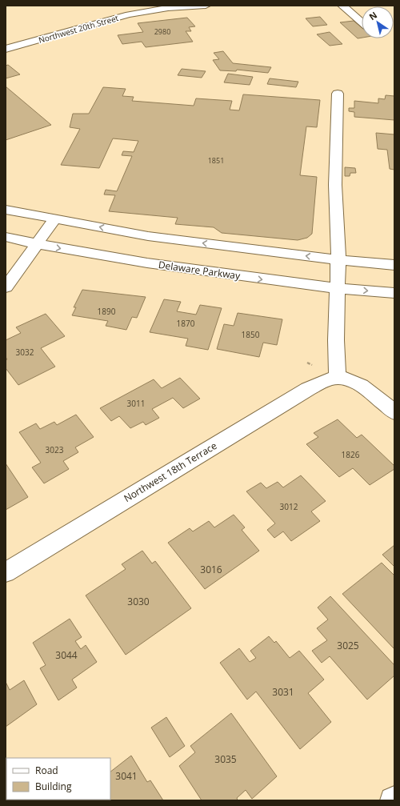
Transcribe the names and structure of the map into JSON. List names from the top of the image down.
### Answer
{
  "streets": {
    "street": ["Northwest 20th Street", "Delaware Parkway", "Northwest 18th Terrace"]
  },
  "house_numbers": [
    "2980",
    "1851",
    "1890",
    "1870",
    "1850",
    "3032",
    "3011",
    "3023",
    "1826",
    "3012",
    "3016",
    "3030",
    "3025",
    "3044",
    "3031",
    "3035",
    "3041"
  ],
  "legend": ["Road", "Building"],
  "north": "top left"
}
